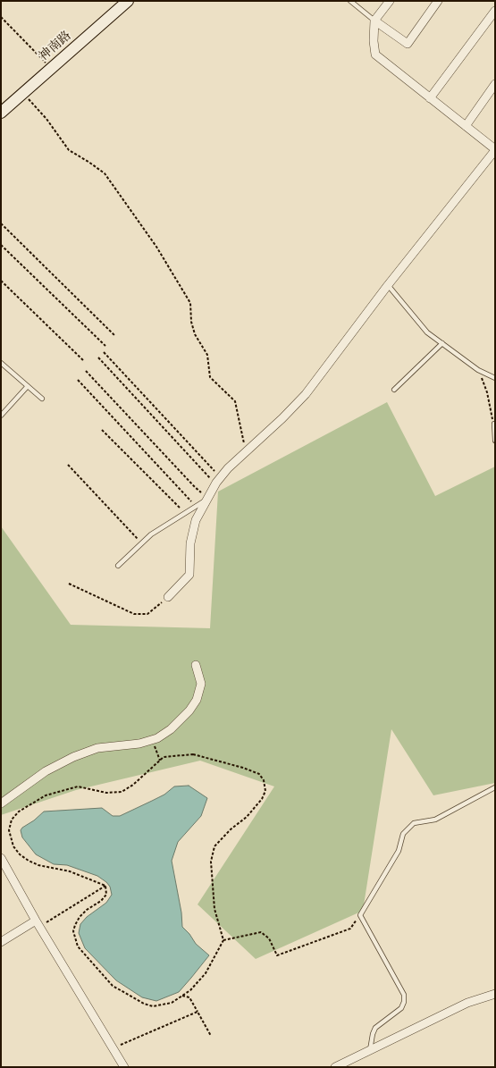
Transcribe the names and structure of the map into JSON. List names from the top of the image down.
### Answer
{
  "streets": {
    "street": ["神南路"]
  }
}
